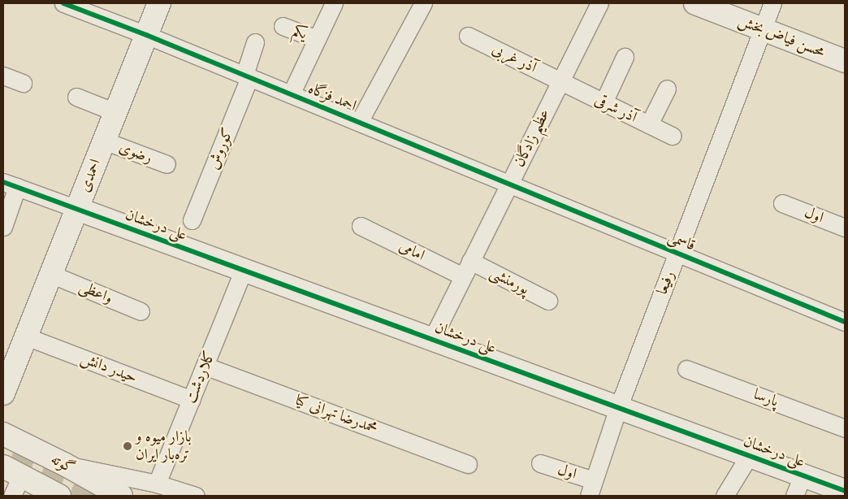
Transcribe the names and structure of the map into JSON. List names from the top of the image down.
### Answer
{
  "streets": {
    "street": [
      "یکم",
      "محسن فیاض بخش",
      "آذر غربی",
      "احمد فزگاه",
      "آذر شرقی",
      "عظیم زادگان",
      "کوروش",
      "رضوی",
      "احمدی",
      "اول",
      "علی درخشان",
      "قاسمی",
      "امامی",
      "پورمنشی",
      "رفیعا",
      "واعظی",
      "حیدر دانش",
      "کلاردشت",
      "پارسا",
      "محمدرضا تهرانی کیا",
      "گوته"
    ]
  },
  "crossings": [
    ["محسن فیاض بخش", "رفیعا"],
    ["آذر غربی", "آذر شرقی"],
    ["آذر غربی", "عظیم زادگان"],
    ["احمد فزگاه", "عظیم زادگان"],
    ["احمد فزگاه", "کوروش"],
    ["احمد فزگاه", "احمدی"],
    ["احمد فزگاه", "قاسمی"],
    ["آذر شرقی", "عظیم زادگان"],
    ["عظیم زادگان", "علی درخشان"],
    ["عظیم زادگان", "قاسمی"],
    ["عظیم زادگان", "امامی"],
    ["عظیم زادگان", "پورمنشی"],
    ["رضوی", "احمدی"],
    ["احمدی", "علی درخشان"],
    ["احمدی", "واعظی"],
    ["احمدی", "حیدر دانش"],
    ["اول", "رفیعا"],
    ["علی درخشان", "رفیعا"],
    ["علی درخشان", "کلاردشت"],
    ["قاسمی", "رفیعا"],
    ["امامی", "پورمنشی"],
    ["حیدر دانش", "کلاردشت"],
    ["کلاردشت", "محمدرضا تهرانی کیا"]
  ],
  "places": ["بازار میوه و تره‌بار ایران"]
}
